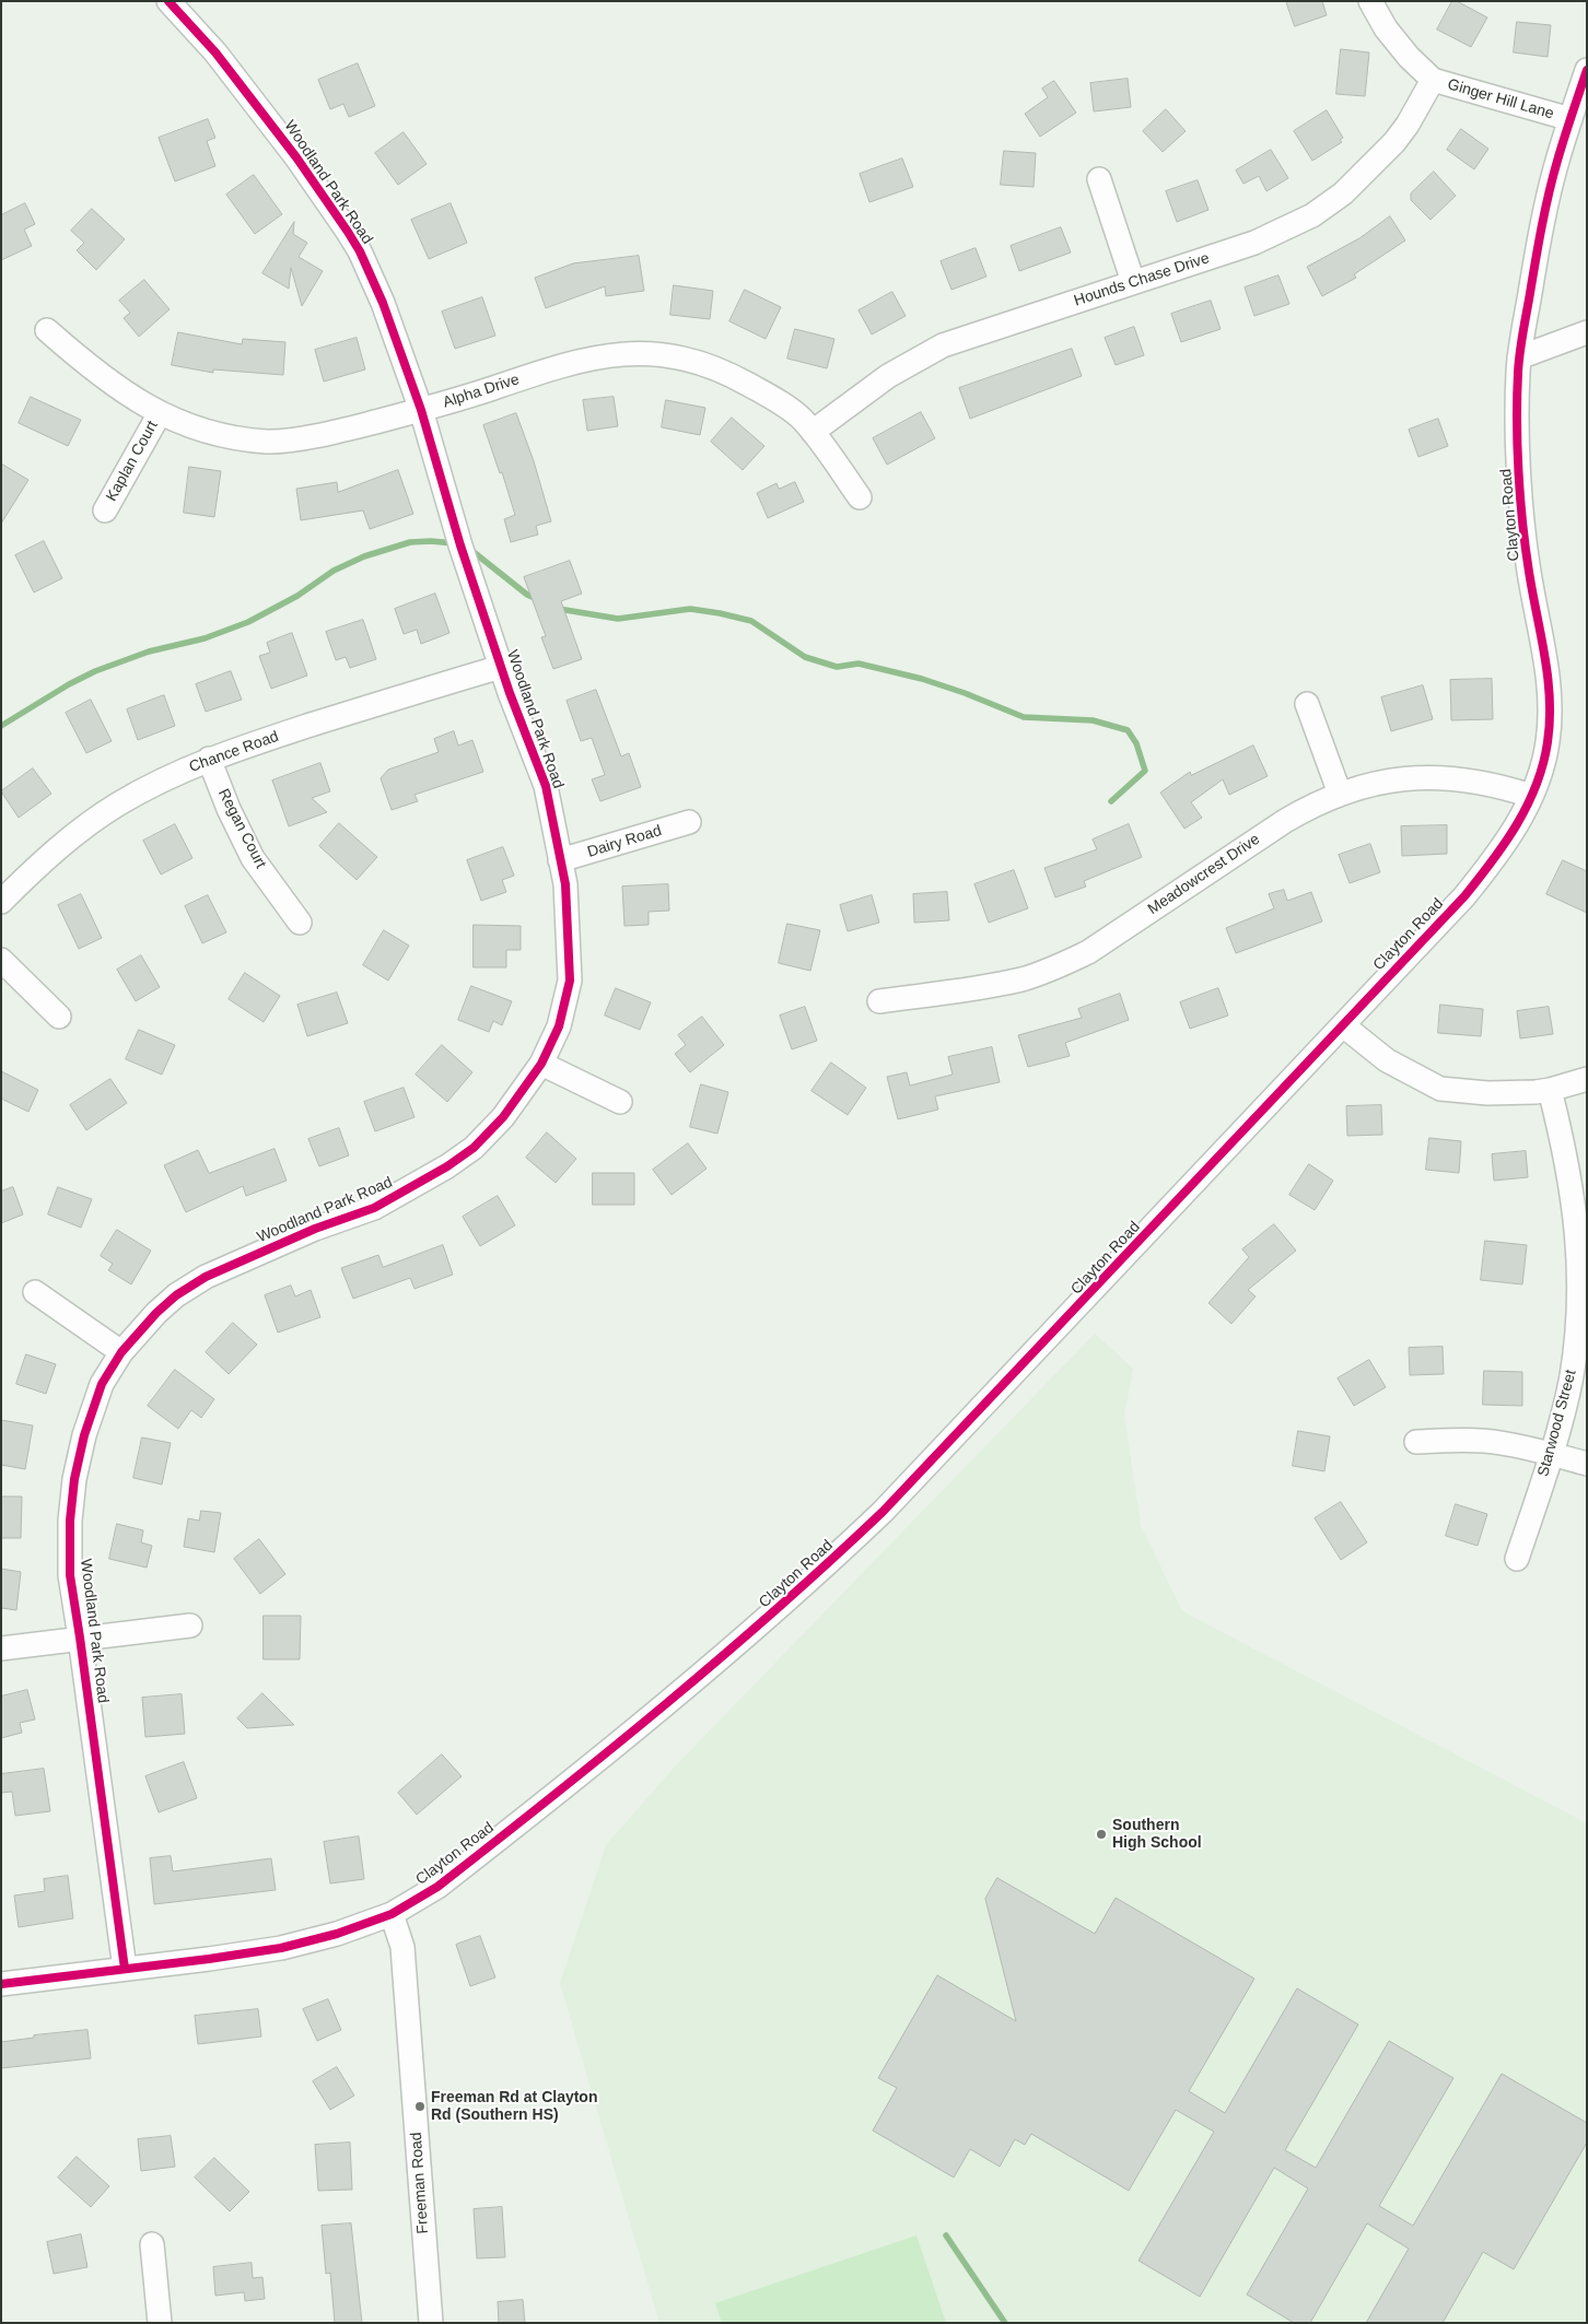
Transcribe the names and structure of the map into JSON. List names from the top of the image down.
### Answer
{
  "streets": {
    "street": [
      "Ginger Hill Lane",
      "Woodland Park Road",
      "Hounds Chase Drive",
      "Alpha Drive",
      "Kaplan Court",
      "Clayton Road",
      "Chance Road",
      "Regan Court",
      "Dairy Road",
      "Meadowcrest Drive",
      "Starwood Street",
      "Freeman Road"
    ]
  },
  "crossings": [
    ["Ginger Hill Lane", "Hounds Chase Drive"],
    ["Ginger Hill Lane", "Clayton Road"],
    ["Woodland Park Road", "Alpha Drive"],
    ["Woodland Park Road", "Clayton Road"],
    ["Woodland Park Road", "Chance Road"],
    ["Woodland Park Road", "Dairy Road"],
    ["Hounds Chase Drive", "Alpha Drive"],
    ["Alpha Drive", "Kaplan Court"],
    ["Clayton Road", "Meadowcrest Drive"],
    ["Clayton Road", "Freeman Road"],
    ["Chance Road", "Regan Court"]
  ],
  "places": ["Southern High School", "Freeman Rd at Clayton Rd (Southern HS)"]
}
